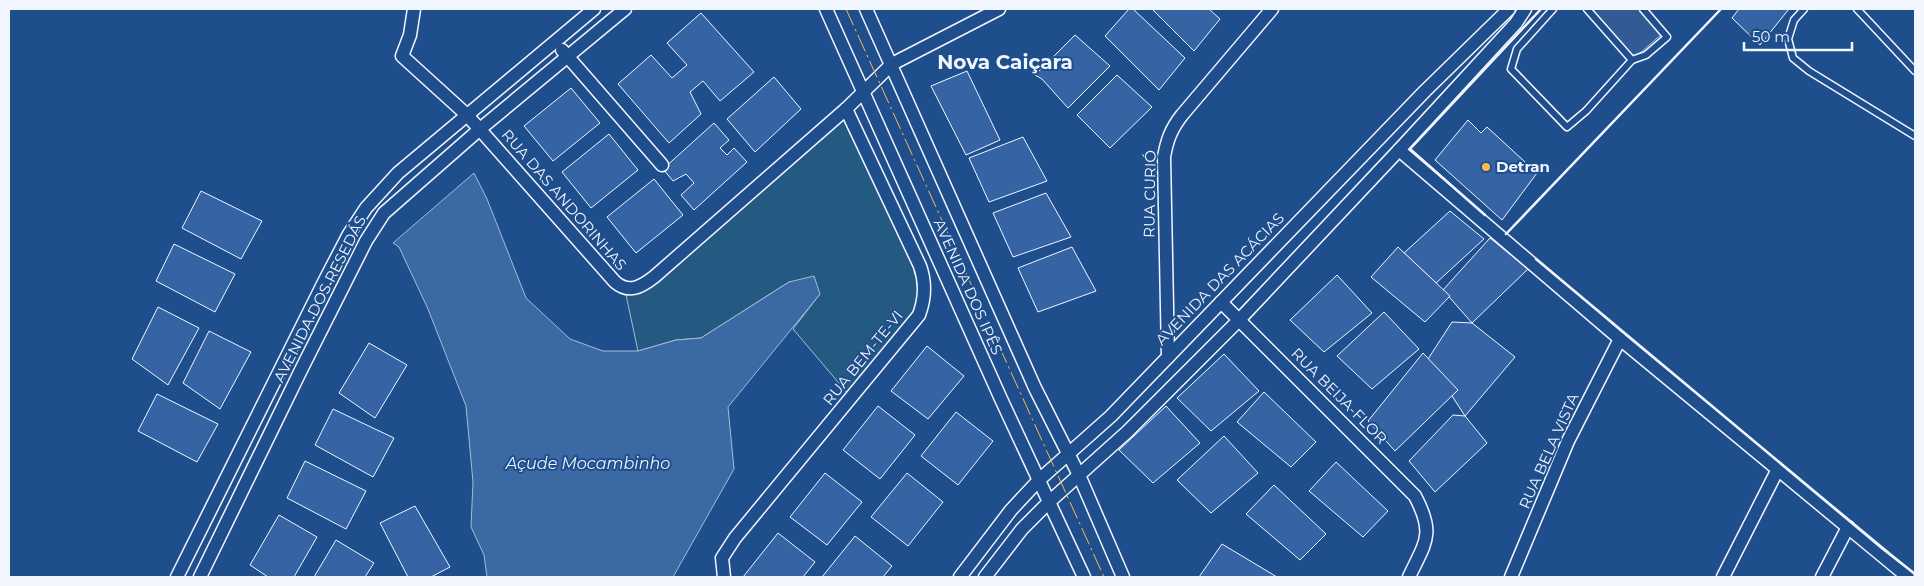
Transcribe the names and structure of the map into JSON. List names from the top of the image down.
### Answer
{
  "streets": {
    "street": [
      "RUA CURIÓ",
      "RUA DAS ANDORINHAS",
      "AVENIDA DAS ACÁCIAS",
      "AVENIDA DOS IPÊS",
      "AVENIDA DOS RESEDÁS",
      "RUA BEM-TE-VI",
      "RUA BEIJA-FLOR",
      "RUA BELA VISTA"
    ]
  },
  "crossings": [
    ["RUA CURIÓ", "AVENIDA DAS ACÁCIAS"],
    ["RUA DAS ANDORINHAS", "AVENIDA DOS IPÊS"],
    ["RUA DAS ANDORINHAS", "AVENIDA DOS RESEDÁS"],
    ["RUA DAS ANDORINHAS", "RUA BEM-TE-VI"],
    ["AVENIDA DAS ACÁCIAS", "AVENIDA DOS IPÊS"],
    ["AVENIDA DAS ACÁCIAS", "RUA BEIJA-FLOR"]
  ],
  "districts": ["Nova Caiçara"],
  "water": ["Açude Mocambinho"],
  "places": ["Detran"],
  "scale_bar": "50 m"
}
